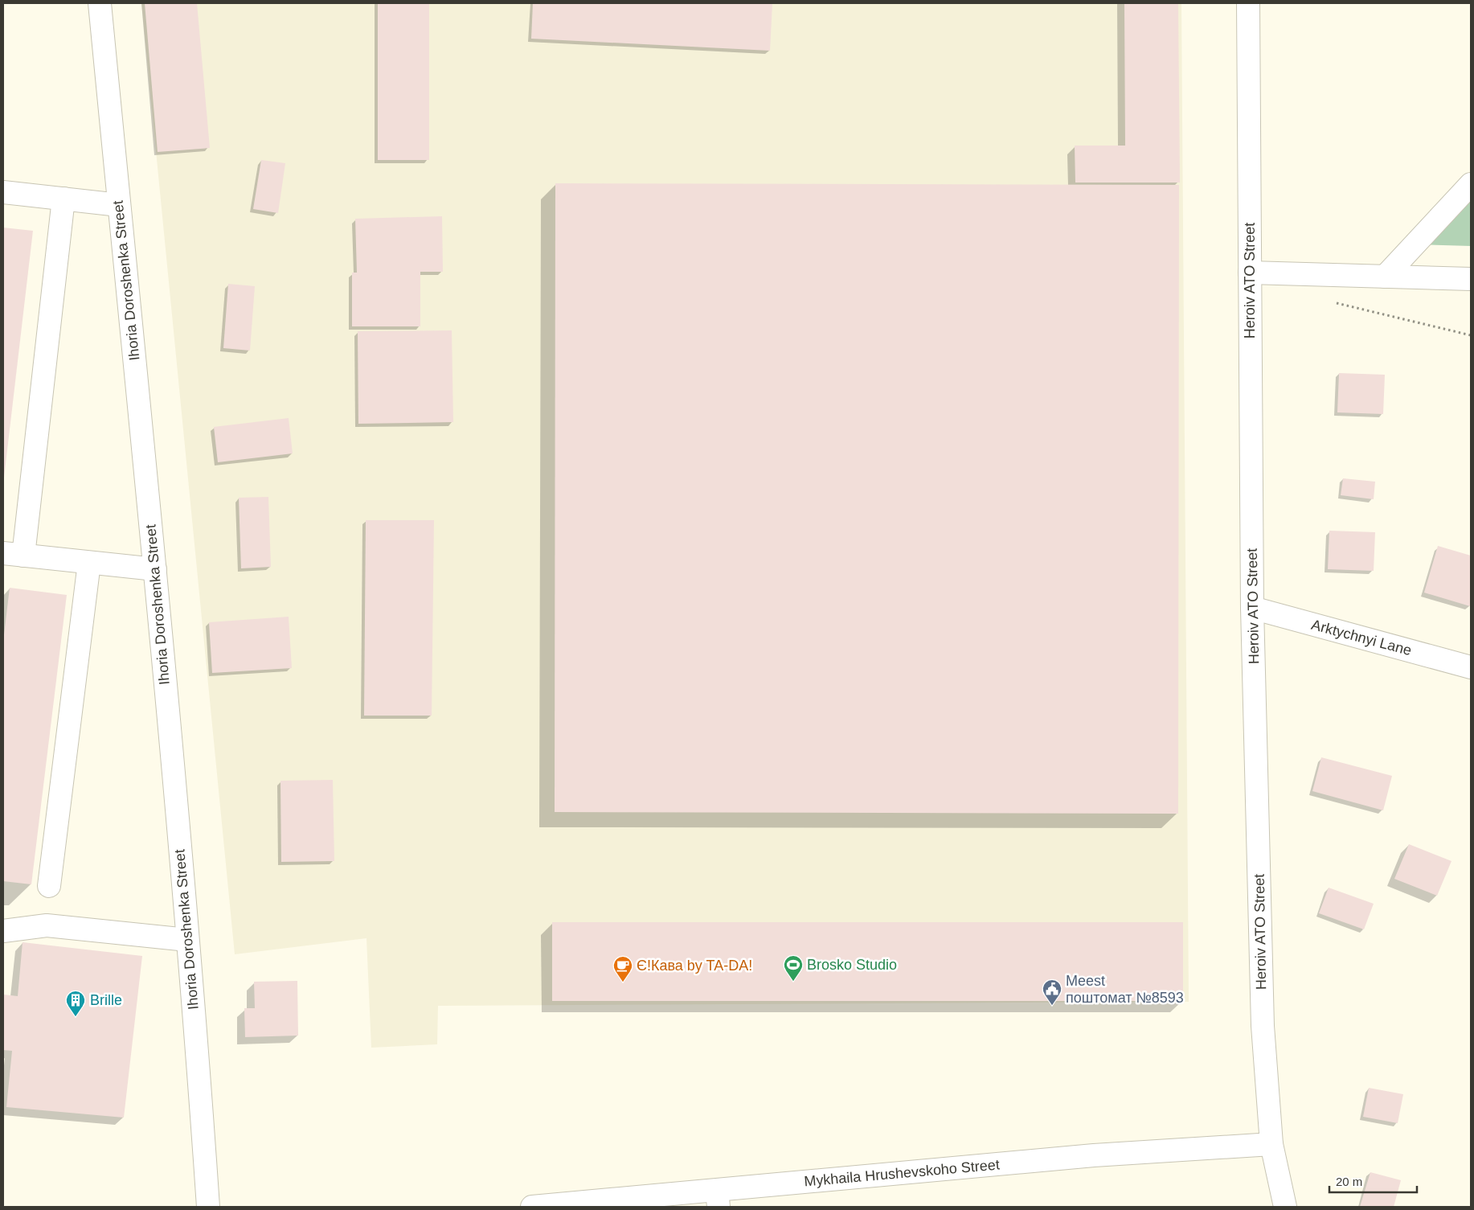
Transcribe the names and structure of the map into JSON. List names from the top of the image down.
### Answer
{
  "streets": {
    "main road": [
      "Ihoria Doroshenka Street",
      "Heroiv ATO Street",
      "Arktychnyi Lane",
      "Mykhaila Hrushevskoho Street"
    ]
  },
  "crossings": [
    ["Heroiv ATO Street", "Arktychnyi Lane"],
    ["Heroiv ATO Street", "Mykhaila Hrushevskoho Street"]
  ],
  "places": {
    "sports": ["Brosko Studio"],
    "cafe": ["Є!Кава by TA-DA!"],
    "public building": ["Meest поштомат №8593"],
    "building": ["Brille"]
  },
  "scale_bar": "20 m"
}
